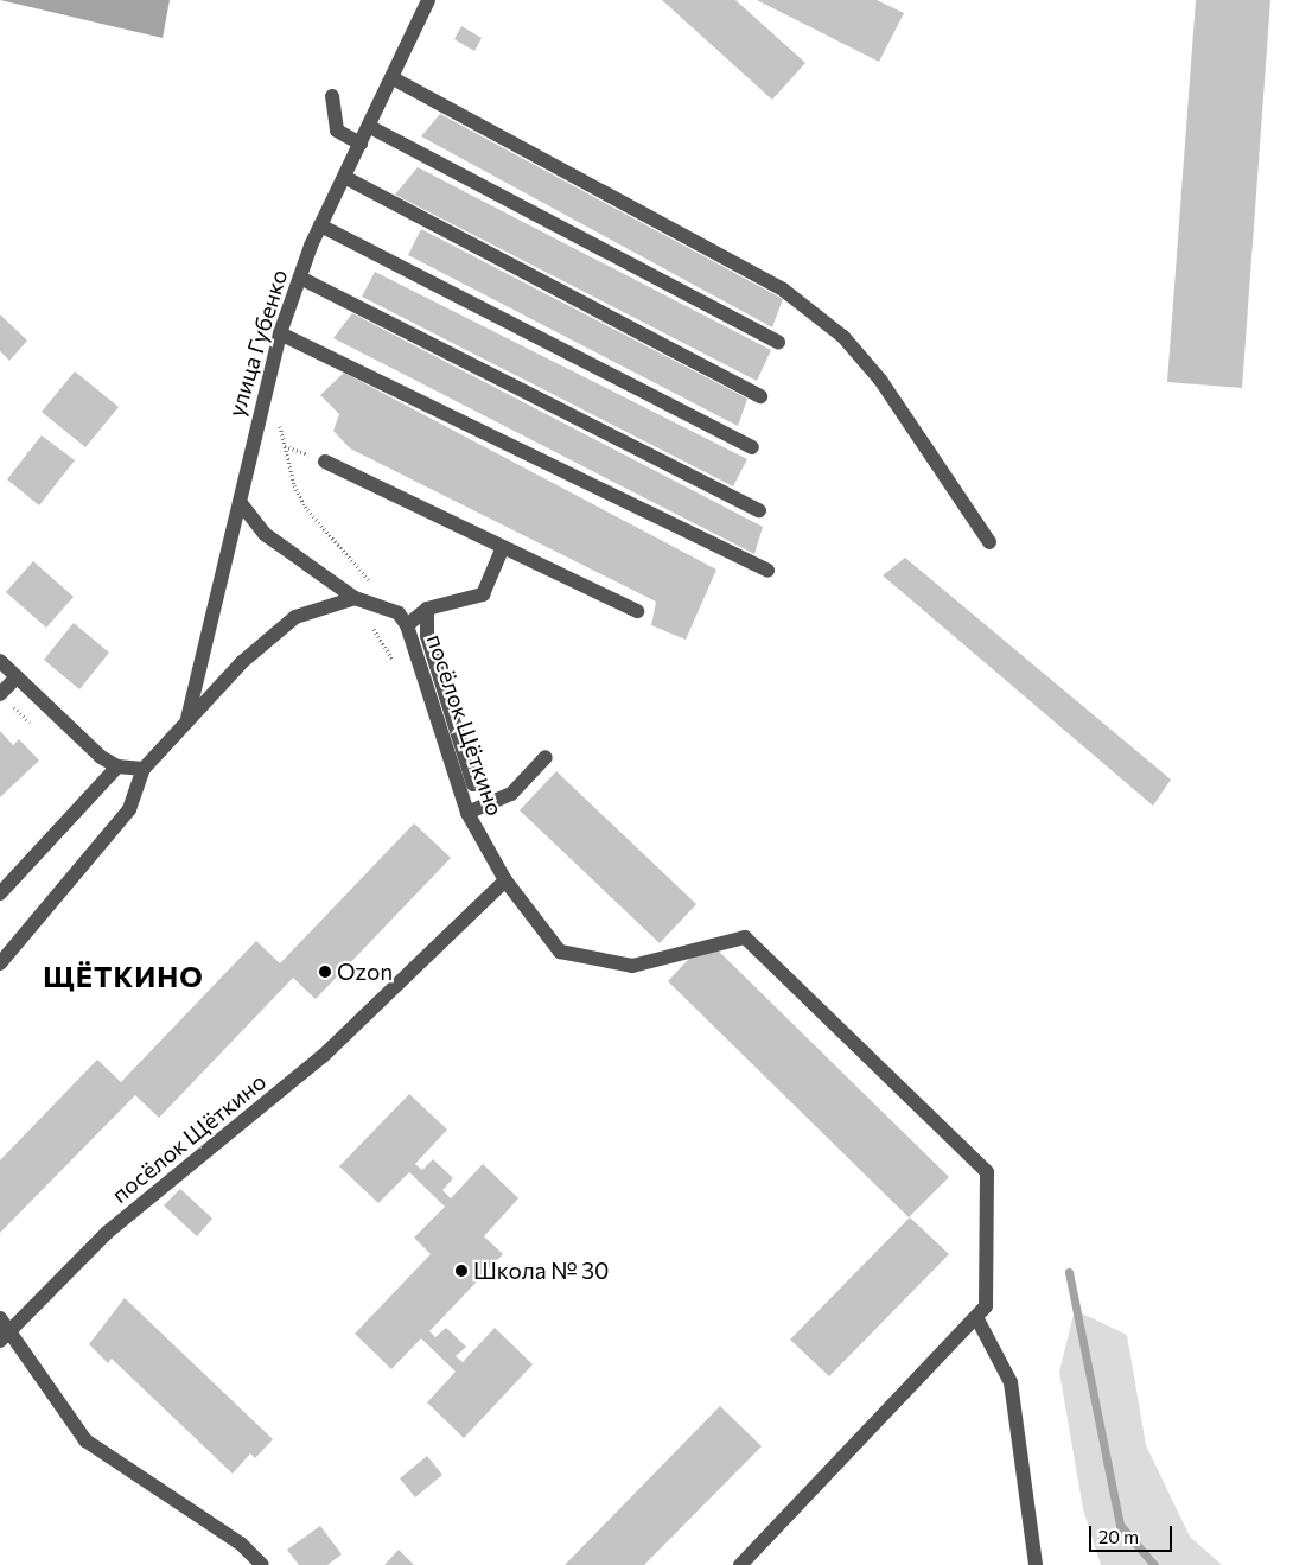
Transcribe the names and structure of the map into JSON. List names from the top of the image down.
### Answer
{
  "streets": {
    "street": ["улица Губенко", "посёлок Щёткино"]
  },
  "crossings": [
    ["улица Губенко", "посёлок Щёткино"]
  ],
  "districts": ["ЩЁТКИНО"],
  "places": ["Ozon", "Школа № 30"],
  "scale_bar": "20 m"
}
